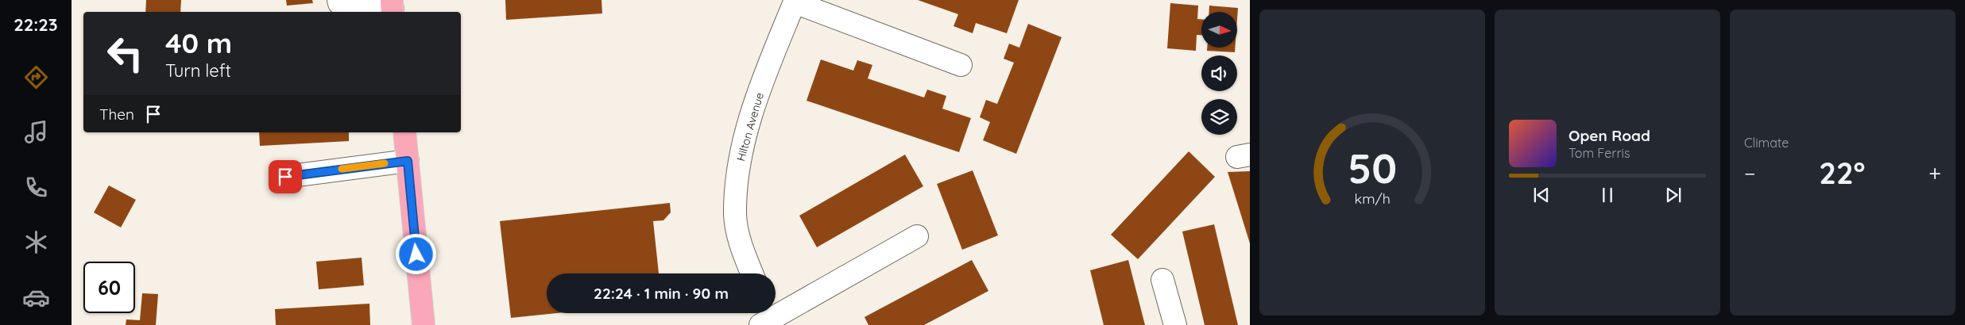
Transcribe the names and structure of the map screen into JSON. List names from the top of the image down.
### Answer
{
  "streets": {
    "street": ["Hilton Avenue"]
  },
  "north": "right",
  "page": {
    "tabs": "22:23",
    "tile": "Climate",
    "turn": ["40 m", "Turn left"],
    "then": "Then",
    "song": ["Open Road", "Tom Ferris"],
    "heat": ["−", "22°", "+"],
    "limit": "60",
    "trip": "22:24 · 1 min · 90 m",
    "gauge": ["50", "km/h"]
  }
}
